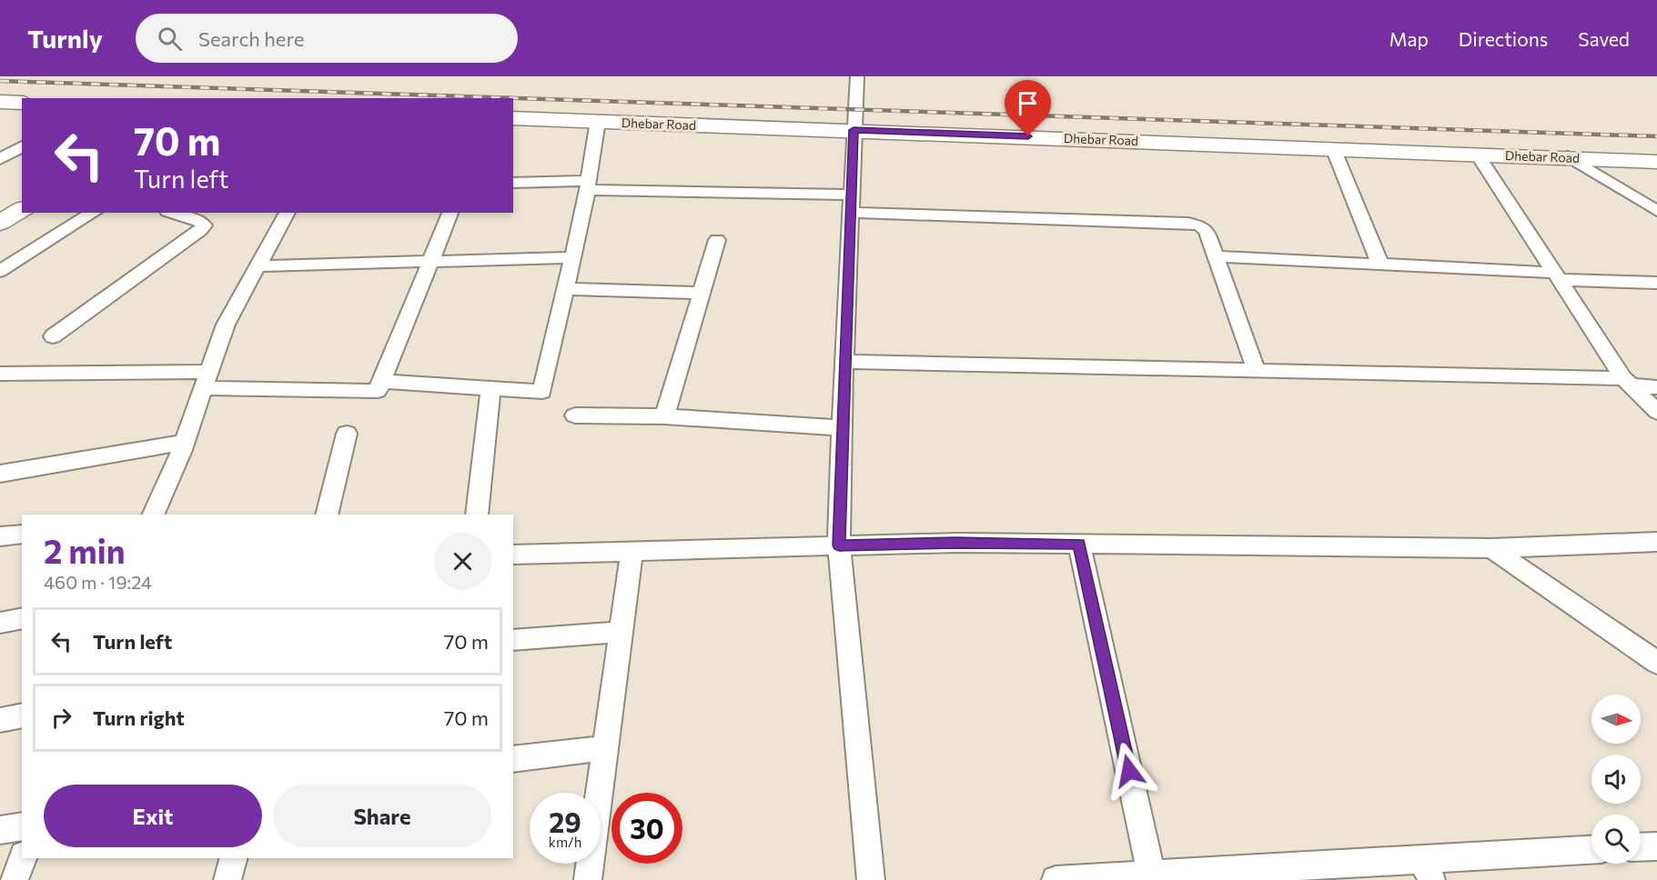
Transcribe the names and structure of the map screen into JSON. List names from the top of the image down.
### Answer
{
  "streets": {
    "street": ["Dhebar Road"]
  },
  "north": "right",
  "page": {
    "header": "Turnly",
    "search": "Search here",
    "nav": ["Map", "Directions", "Saved"],
    "turn": ["70 m", "Turn left"],
    "heading": ["2 min", "460 m · 19:24"],
    "list": [
      {
        "name": "Turn left",
        "value": "70 m"
      },
      {
        "name": "Turn right",
        "value": "70 m"
      }
    ],
    "buttons": ["Exit", "Share"],
    "speed": "29 km/h",
    "limit": "30"
  }
}
